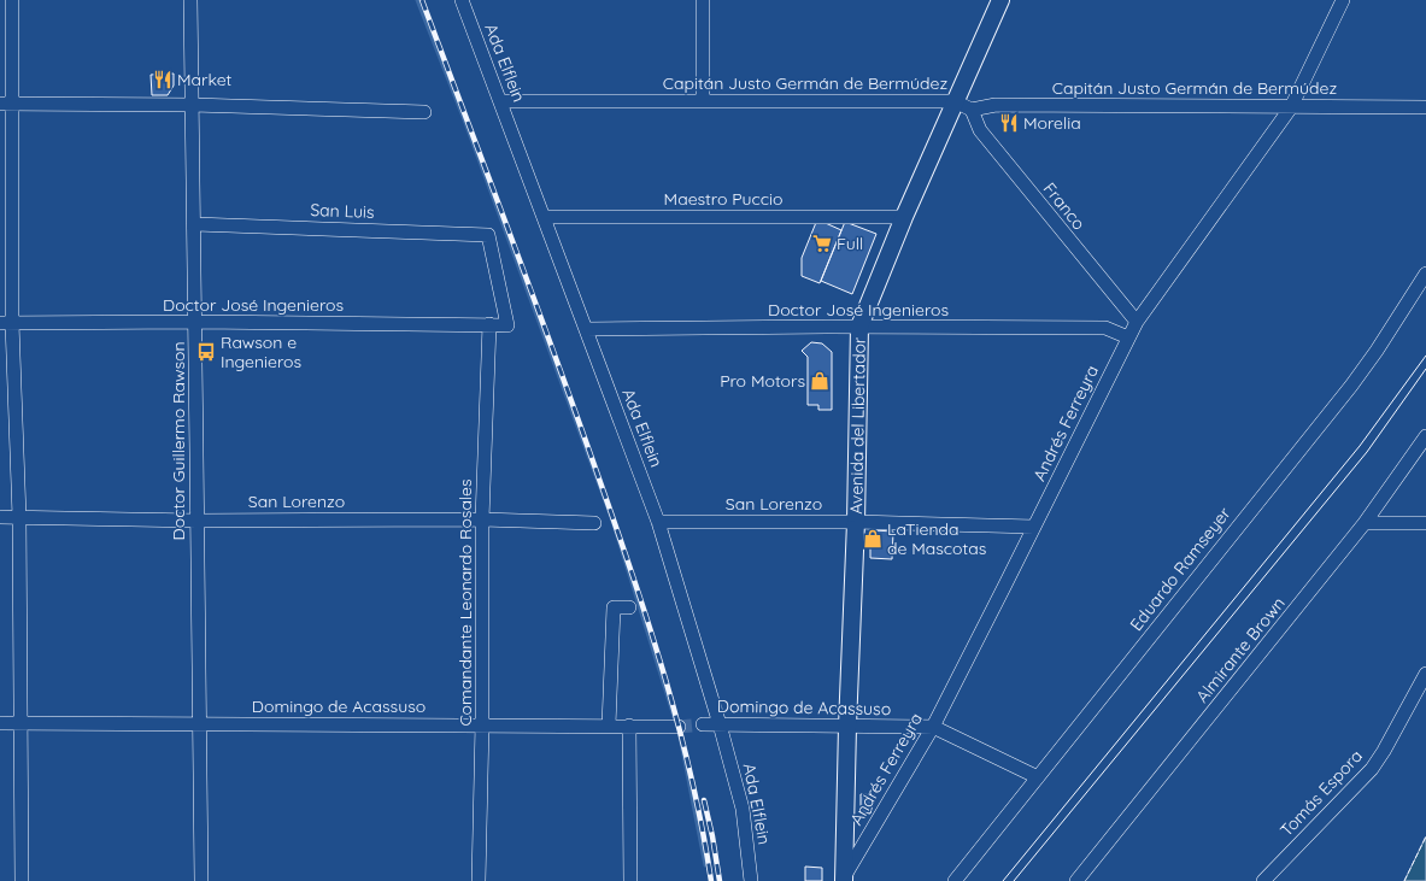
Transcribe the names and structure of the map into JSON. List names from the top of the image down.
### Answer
{
  "streets": {
    "main road": ["Avenida del Libertador"],
    "street": [
      "Ada Elflein",
      "Capitán Justo Germán de Bermúdez",
      "Maestro Puccio",
      "Franco",
      "San Luis",
      "Doctor José Ingenieros",
      "Andrés Ferreyra",
      "Doctor Guillermo Rawson",
      "San Lorenzo",
      "Eduardo Ramseyer",
      "Comandante Leonardo Rosales",
      "Almirante Brown",
      "Domingo de Acassuso",
      "Tomás Espora"
    ]
  },
  "crossings": [
    ["Ada Elflein", "Capitán Justo Germán de Bermúdez"],
    ["Ada Elflein", "Maestro Puccio"],
    ["Ada Elflein", "Doctor José Ingenieros"],
    ["Ada Elflein", "San Lorenzo"],
    ["Ada Elflein", "Domingo de Acassuso"],
    ["Capitán Justo Germán de Bermúdez", "Franco"],
    ["Capitán Justo Germán de Bermúdez", "Andrés Ferreyra"],
    ["Capitán Justo Germán de Bermúdez", "Avenida del Libertador"],
    ["Maestro Puccio", "Avenida del Libertador"],
    ["Franco", "Andrés Ferreyra"],
    ["San Luis", "Doctor José Ingenieros"],
    ["San Luis", "Doctor Guillermo Rawson"],
    ["Doctor José Ingenieros", "Andrés Ferreyra"],
    ["Doctor José Ingenieros", "Avenida del Libertador"],
    ["Doctor José Ingenieros", "Doctor Guillermo Rawson"],
    ["Doctor José Ingenieros", "Comandante Leonardo Rosales"],
    ["Andrés Ferreyra", "Avenida del Libertador"],
    ["Andrés Ferreyra", "San Lorenzo"],
    ["Andrés Ferreyra", "Domingo de Acassuso"],
    ["Avenida del Libertador", "San Lorenzo"],
    ["Avenida del Libertador", "Domingo de Acassuso"],
    ["Doctor Guillermo Rawson", "San Lorenzo"],
    ["Doctor Guillermo Rawson", "Domingo de Acassuso"],
    ["San Lorenzo", "Comandante Leonardo Rosales"],
    ["Eduardo Ramseyer", "Domingo de Acassuso"],
    ["Comandante Leonardo Rosales", "Domingo de Acassuso"]
  ],
  "places": {
    "restaurant": ["Market", "Morelia"],
    "supermarket": ["Full"],
    "bus stop": ["Rawson e Ingenieros"],
    "shop": ["Pro Motors", "LaTienda de Mascotas"]
  }
}
